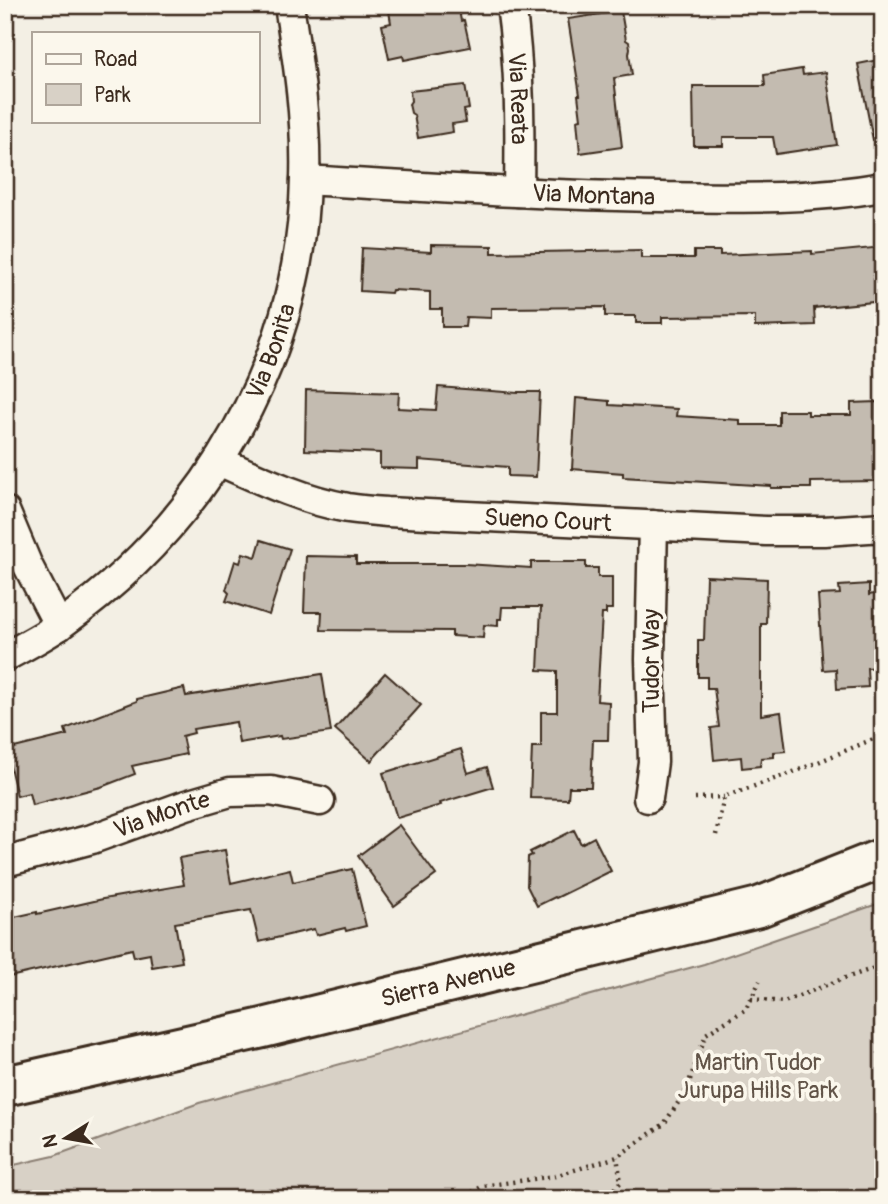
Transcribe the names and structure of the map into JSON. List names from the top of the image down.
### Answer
{
  "streets": {
    "main road": ["Sierra Avenue"],
    "street": [
      "Via Reata",
      "Via Montana",
      "Via Bonita",
      "Sueno Court",
      "Tudor Way",
      "Via Monte"
    ]
  },
  "crossings": [
    ["Via Reata", "Via Montana"],
    ["Via Montana", "Via Bonita"],
    ["Via Bonita", "Sueno Court"],
    ["Sueno Court", "Tudor Way"]
  ],
  "parks": ["Martin Tudor Jurupa Hills Park"],
  "legend": ["Road", "Park"],
  "north": "left"
}
